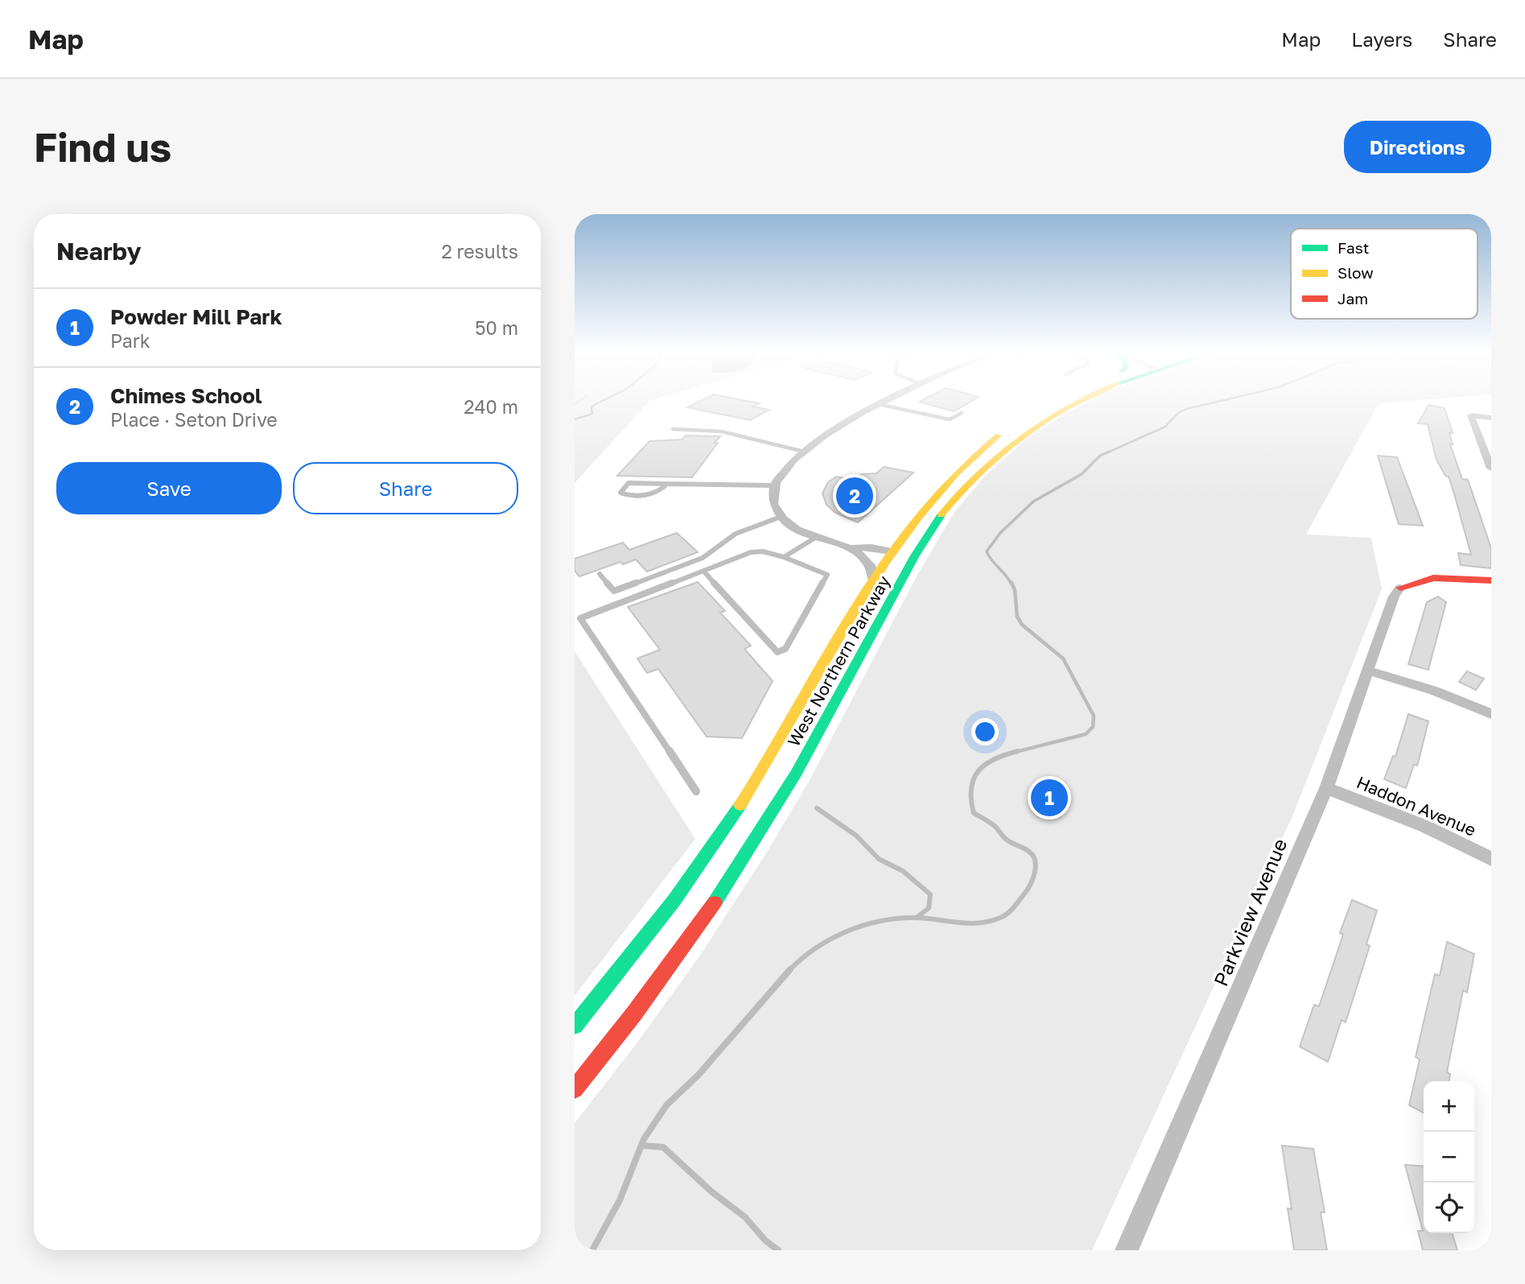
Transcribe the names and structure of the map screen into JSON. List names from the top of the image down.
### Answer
{
  "streets": {
    "main road": ["West Northern Parkway"],
    "street": ["Haddon Avenue", "Parkview Avenue"]
  },
  "crossings": [
    ["Haddon Avenue", "Parkview Avenue"]
  ],
  "legend": ["Fast", "Slow", "Jam"],
  "page": {
    "header": "Map",
    "nav": ["Map", "Layers", "Share"],
    "buttons": [
      "Directions",
      ["Save", "Share"]
    ],
    "title": "Find us",
    "heading": ["Nearby", "2 results"],
    "list": [
      {
        "mark": "1",
        "name": "Powder Mill Park",
        "note": "Park",
        "value": "50 m"
      },
      {
        "mark": "2",
        "name": "Chimes School",
        "note": "Place · Seton Drive",
        "value": "240 m"
      }
    ],
    "pins": ["2", "1"],
    "map_buttons": ["+", "−"]
  }
}
